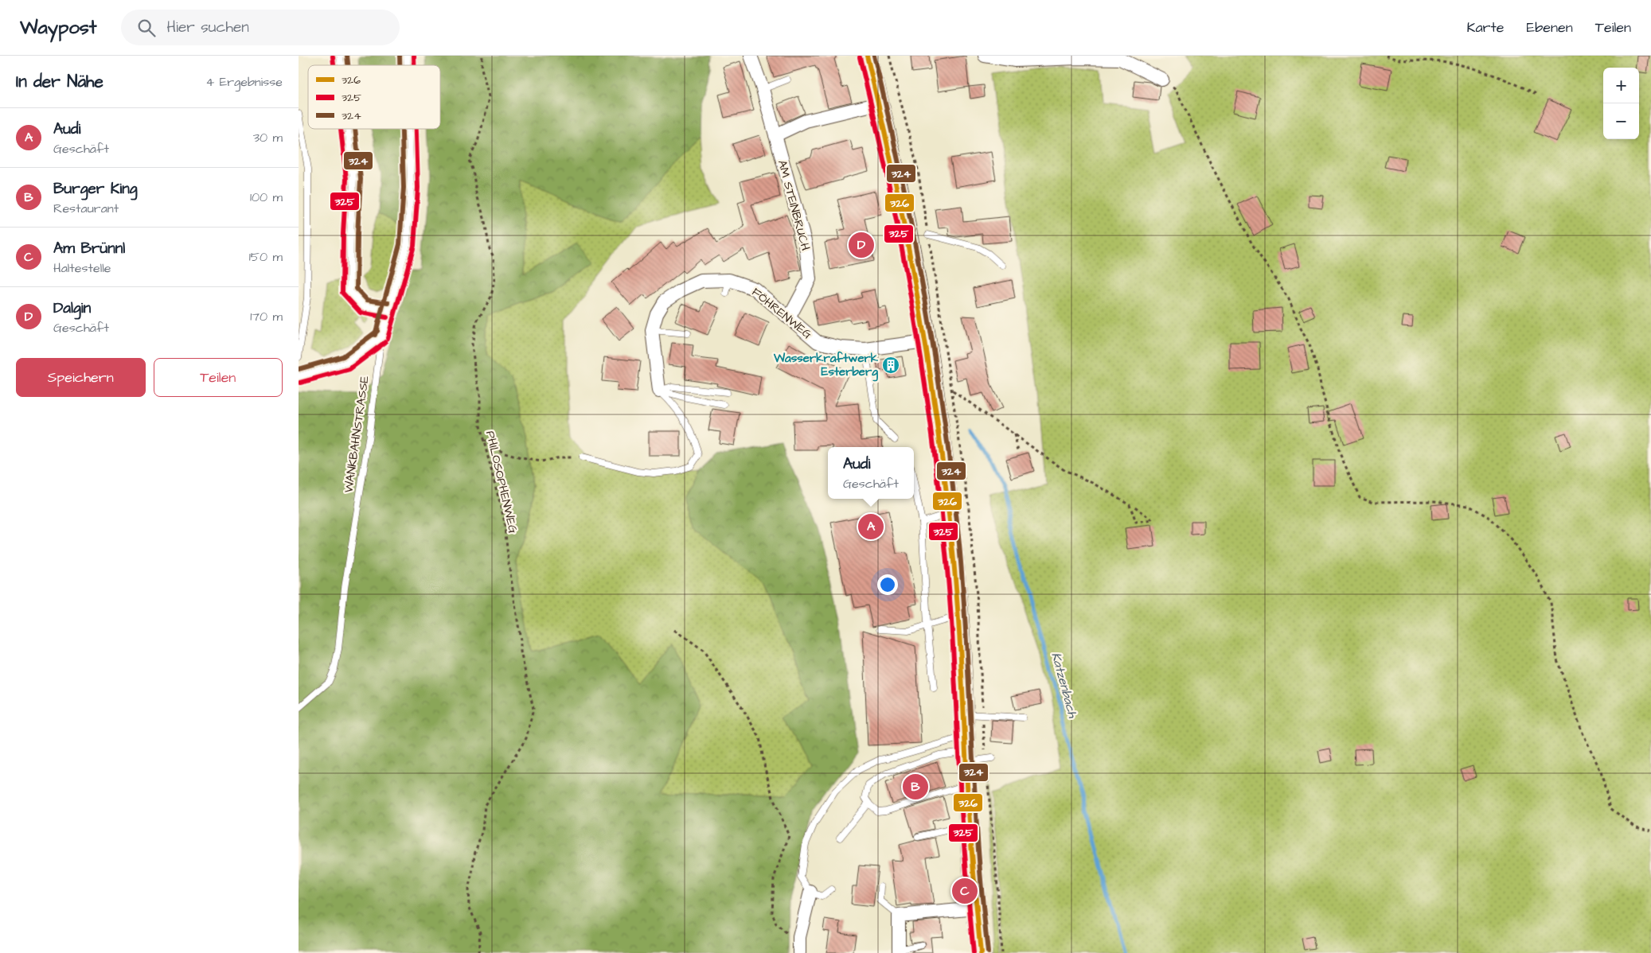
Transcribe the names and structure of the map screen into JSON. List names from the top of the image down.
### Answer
{
  "streets": {
    "street": ["AM STEINBRUCH", "FÖHRENWEG"],
    "lane": ["WANKBAHNSTRASSE"],
    "path": ["PHILOSOPHENWEG"]
  },
  "crossings": [
    ["AM STEINBRUCH", "FÖHRENWEG"]
  ],
  "water": ["Katzenbach"],
  "places": {
    "building": ["Wasserkraftwerk Esterberg"]
  },
  "lines": ["transit line 326", "transit line 325", "transit line 324"],
  "legend": ["326", "325", "324"],
  "page": {
    "header": "Waypost",
    "search": "Hier suchen",
    "nav": ["Karte", "Ebenen", "Teilen"],
    "heading": ["In der Nähe", "4 Ergebnisse"],
    "map_buttons": ["+", "−"],
    "list": [
      {
        "mark": "A",
        "name": "Audi",
        "note": "Geschäft",
        "value": "30 m"
      },
      {
        "mark": "B",
        "name": "Burger King",
        "note": "Restaurant",
        "value": "100 m"
      },
      {
        "mark": "C",
        "name": "Am Brünnl",
        "note": "Haltestelle",
        "value": "150 m"
      },
      {
        "mark": "D",
        "name": "Dalgin",
        "note": "Geschäft",
        "value": "170 m"
      }
    ],
    "pins": [
      "D",
      "A",
      "B",
      "C"
    ],
    "buttons": ["Speichern", "Teilen"],
    "popup": ["Audi", "Geschäft"]
  }
}
